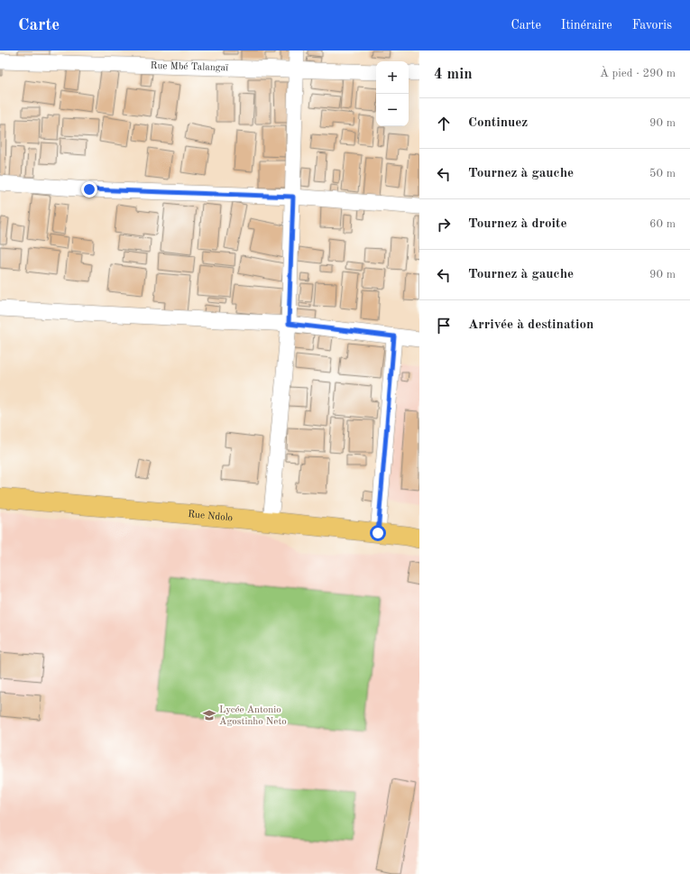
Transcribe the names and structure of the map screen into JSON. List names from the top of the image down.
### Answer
{
  "streets": {
    "main road": ["Rue Ndolo"],
    "street": ["Rue Mbé Talangaï"]
  },
  "places": {
    "school or university": ["Lycée Antonio Agostinho Neto"]
  },
  "page": {
    "header": "Carte",
    "nav": ["Carte", "Itinéraire", "Favoris"],
    "heading": ["4 min", "À pied · 290 m"],
    "map_buttons": ["+", "−"],
    "list": [
      ["Continuez", "90 m"],
      ["Tournez à gauche", "50 m"],
      ["Tournez à droite", "60 m"],
      ["Tournez à gauche", "90 m"],
      "Arrivée à destination"
    ]
  }
}
